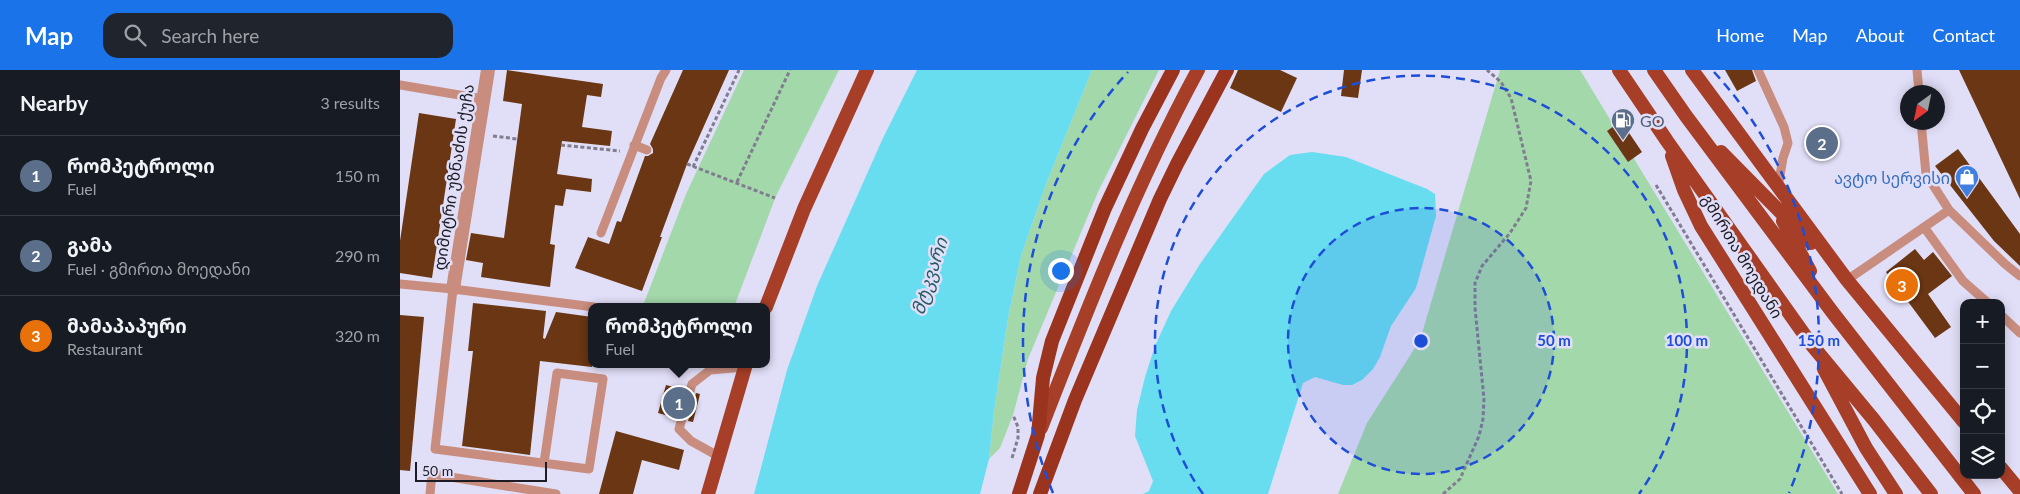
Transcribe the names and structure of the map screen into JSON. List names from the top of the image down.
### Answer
{
  "streets": {
    "main road": ["გმირთა მოედანი"],
    "street": ["დიმიტრი უზნაძის ქუჩა"]
  },
  "water": ["მტკვარი"],
  "places": {
    "fuel station": ["GO"],
    "shop": ["ავტო სერვისი"]
  },
  "scale_bar": "50 m",
  "north": "bottom left",
  "page": {
    "header": "Map",
    "search": "Search here",
    "nav": [
      "Home",
      "Map",
      "About",
      "Contact"
    ],
    "heading": ["Nearby", "3 results"],
    "pins": ["2", "3", "1"],
    "list": [
      {
        "mark": "1",
        "name": "რომპეტროლი",
        "note": "Fuel",
        "value": "150 m"
      },
      {
        "mark": "2",
        "name": "გამა",
        "note": "Fuel · გმირთა მოედანი",
        "value": "290 m"
      },
      {
        "mark": "3",
        "name": "მამაპაპური",
        "note": "Restaurant",
        "value": "320 m"
      }
    ],
    "map_buttons": ["+", "−"],
    "popup": ["რომპეტროლი", "Fuel"],
    "scale": "50 m"
  },
  "rings": ["50 m", "100 m", "150 m"]
}
